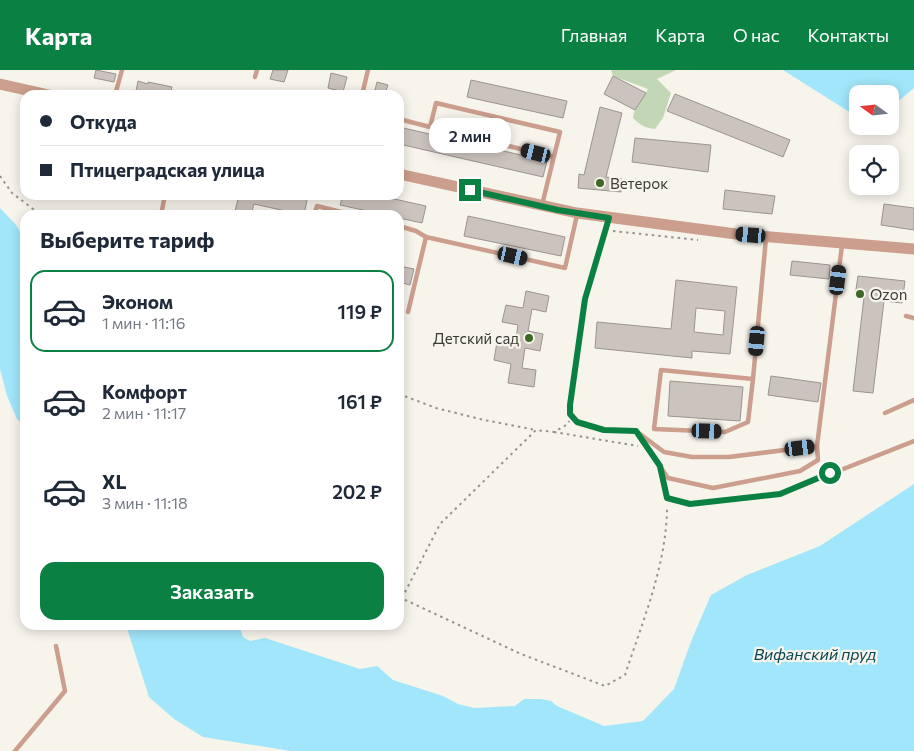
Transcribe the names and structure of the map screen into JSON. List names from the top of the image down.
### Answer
{
  "water": ["Вифанский пруд"],
  "places": ["Ветерок", "Ozon", "Детский сад"],
  "north": "left",
  "page": {
    "header": "Карта",
    "nav": [
      "Главная",
      "Карта",
      "О нас",
      "Контакты"
    ],
    "banner": ["Откуда", "Птицеградская улица"],
    "bubble": "2 мин",
    "heading": "Выберите тариф",
    "list": [
      {
        "name": "Эконом",
        "note": "1 мин · 11:16",
        "value": "119 ₽"
      },
      {
        "name": "Комфорт",
        "note": "2 мин · 11:17",
        "value": "161 ₽"
      },
      {
        "name": "XL",
        "note": "3 мин · 11:18",
        "value": "202 ₽"
      }
    ],
    "buttons": "Заказать"
  }
}
